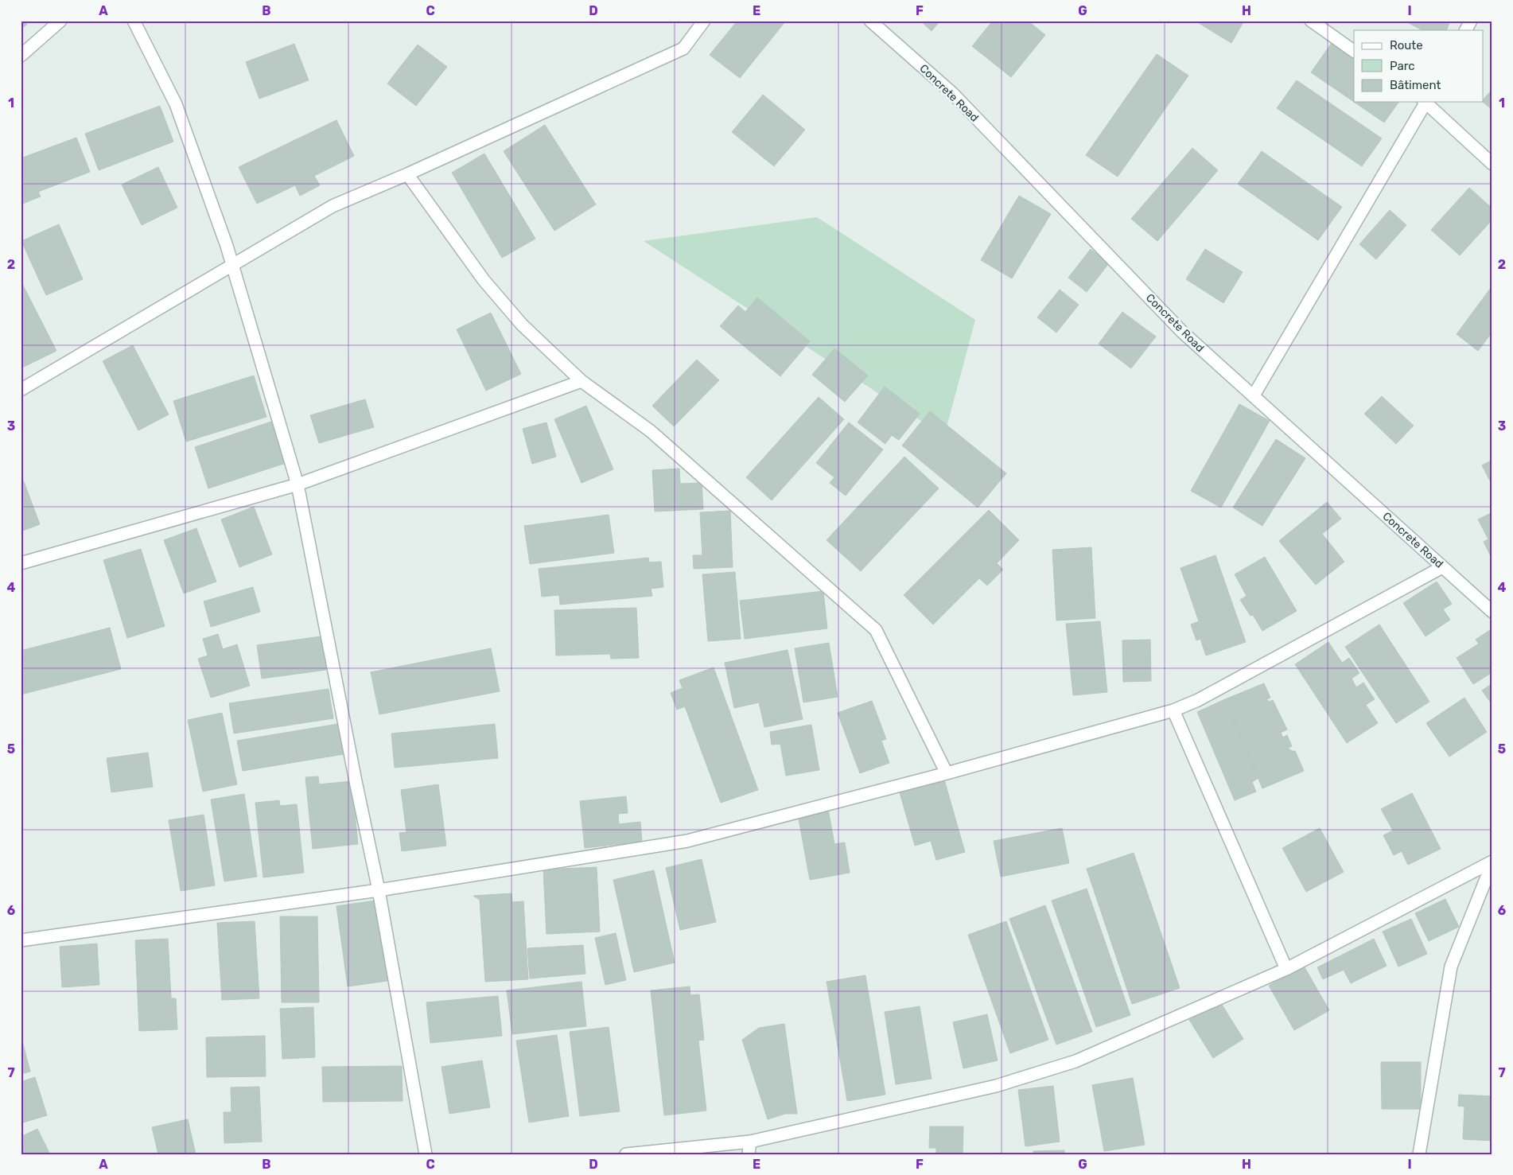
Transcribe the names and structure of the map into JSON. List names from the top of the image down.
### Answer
{
  "streets": {
    "street": ["Concrete Road"]
  },
  "legend": ["Route", "Parc", "Bâtiment"],
  "grid": {
    "columns": [
      "A",
      "B",
      "C",
      "D",
      "E",
      "F",
      "G",
      "H",
      "I"
    ],
    "rows": [
      "1",
      "2",
      "3",
      "4",
      "5",
      "6",
      "7"
    ]
  }
}
